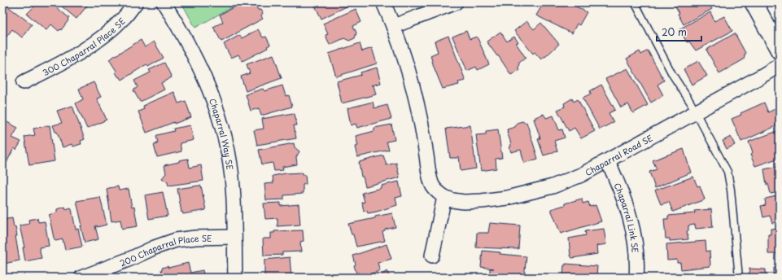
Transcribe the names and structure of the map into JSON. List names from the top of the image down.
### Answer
{
  "streets": {
    "street": [
      "300 Chaparral Place SE",
      "Chaparral Way SE",
      "Chaparral Road SE",
      "Chaparral Link SE",
      "200 Chaparral Place SE"
    ]
  },
  "crossings": [
    ["Chaparral Way SE", "200 Chaparral Place SE"],
    ["Chaparral Road SE", "Chaparral Link SE"]
  ],
  "scale_bar": "20 m"
}
